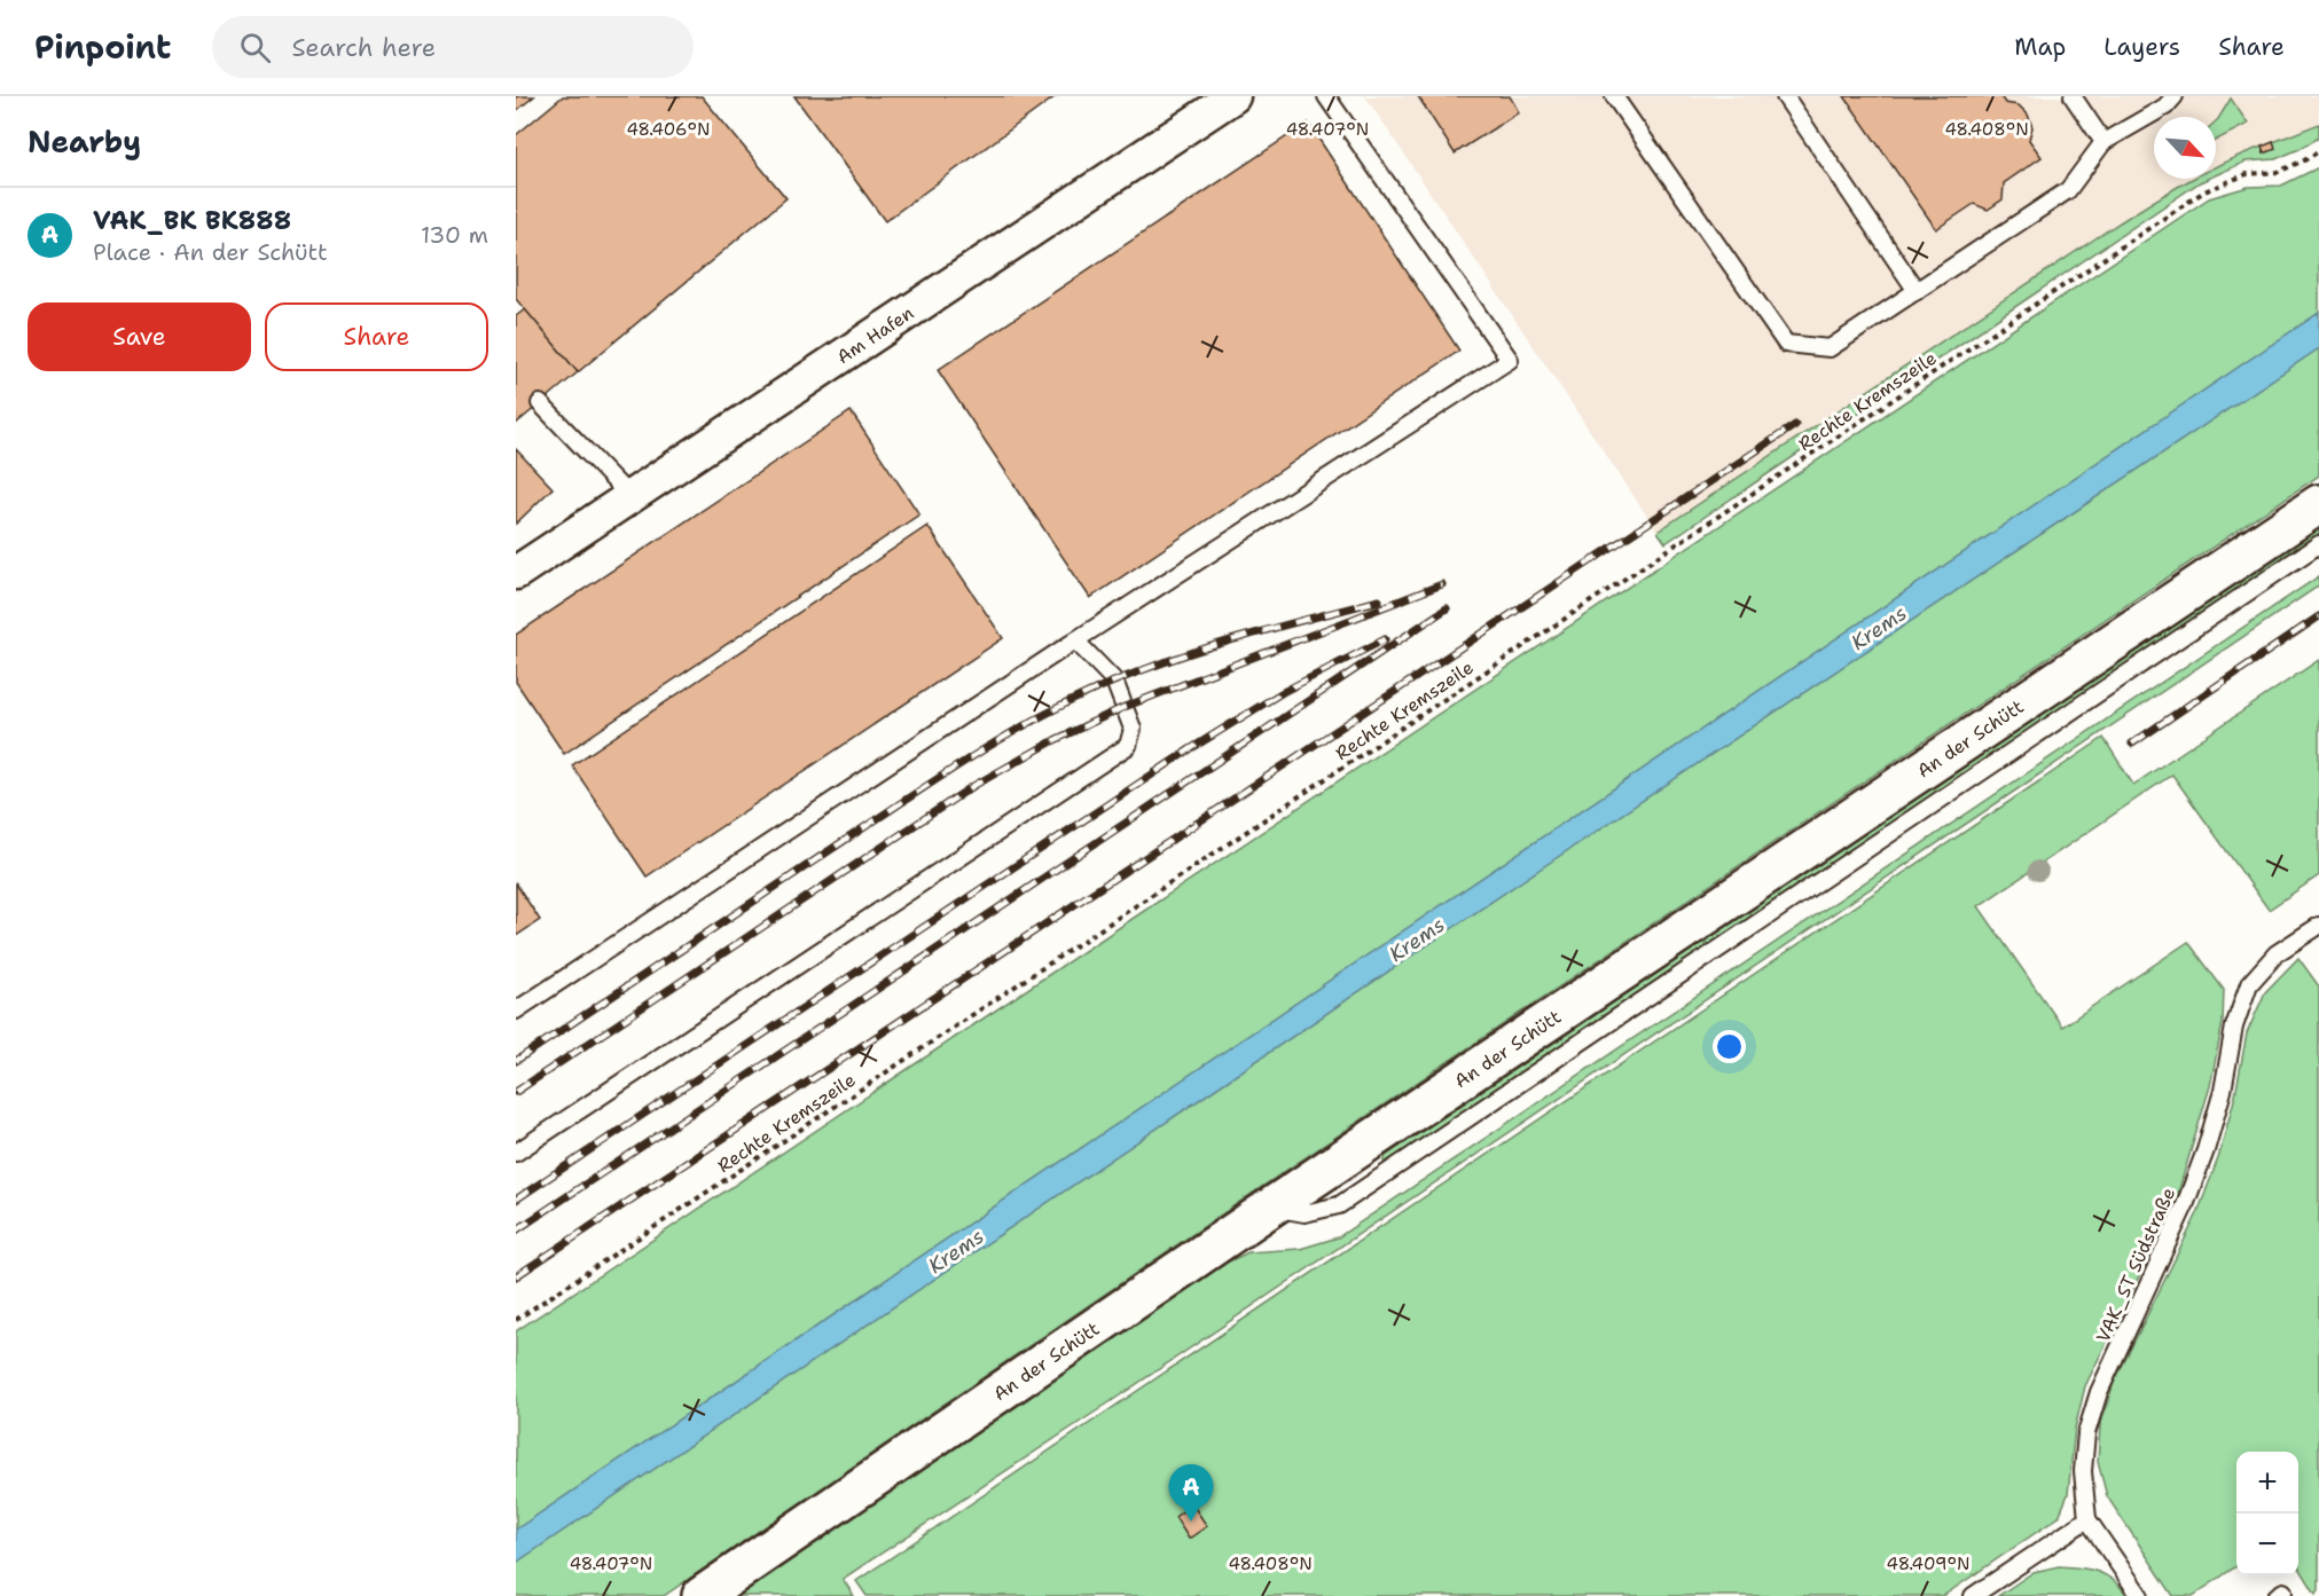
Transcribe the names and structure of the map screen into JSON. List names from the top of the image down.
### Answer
{
  "streets": {
    "street": ["Am Hafen", "An der Schütt"],
    "lane": ["VAK_ST Südstraße"],
    "path": ["Rechte Kremszeile"]
  },
  "water": ["Krems"],
  "north": "bottom right",
  "page": {
    "header": "Pinpoint",
    "search": "Search here",
    "nav": ["Map", "Layers", "Share"],
    "heading": "Nearby",
    "list": [
      {
        "mark": "A",
        "name": "VAK_BK BK888",
        "note": "Place · An der Schütt",
        "value": "130 m"
      }
    ],
    "buttons": ["Save", "Share"],
    "map_buttons": ["+", "−"],
    "pins": "A"
  },
  "coordinates": [
    "48.406°N",
    "48.407°N",
    "48.408°N",
    "48.409°N"
  ]
}
